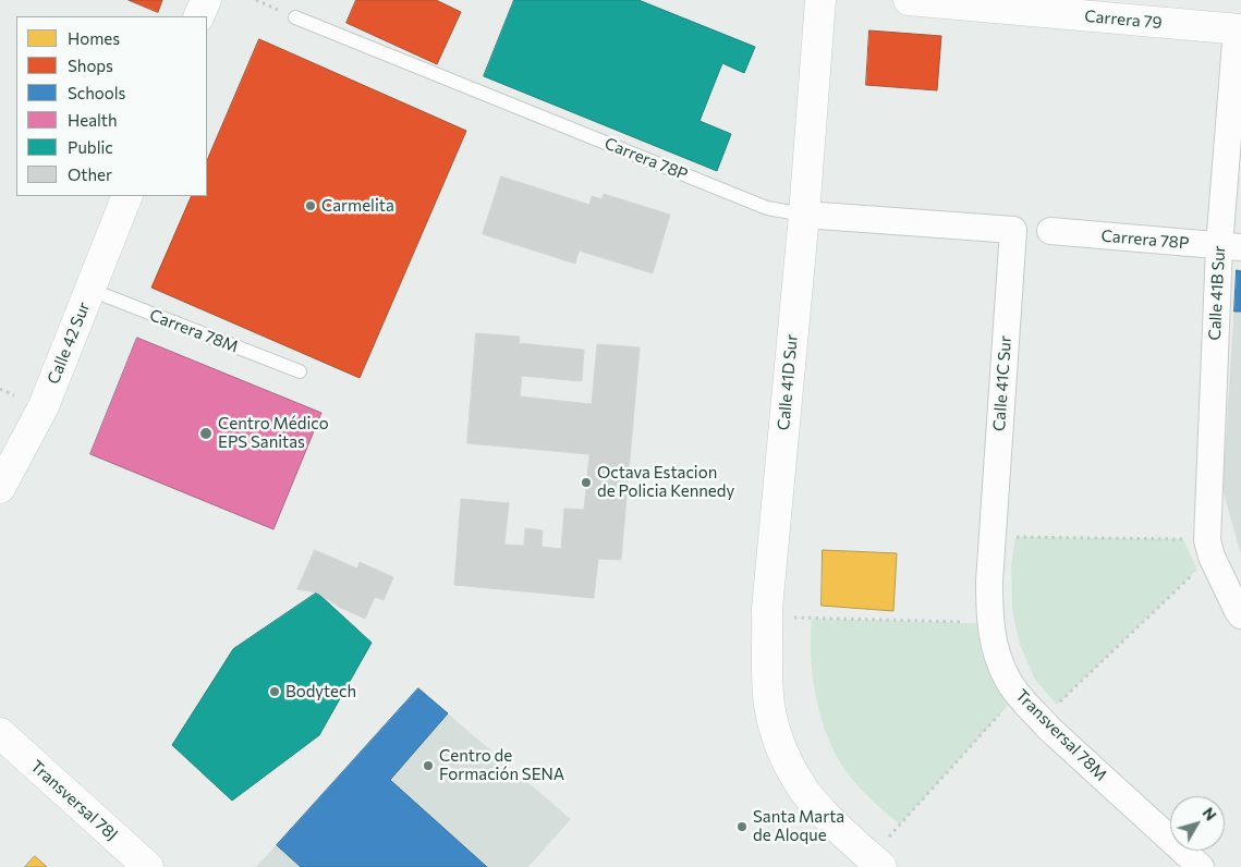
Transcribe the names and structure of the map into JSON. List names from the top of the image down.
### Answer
{
  "streets": {
    "street": [
      "Carrera 79",
      "Carrera 78P",
      "Calle 41B Sur",
      "Calle 42 Sur",
      "Calle 41D Sur",
      "Calle 41C Sur",
      "Transversal 78M",
      "Transversal 78J"
    ],
    "lane": ["Carrera 78M"]
  },
  "crossings": [
    ["Carrera 79", "Calle 41B Sur"],
    ["Carrera 78P", "Calle 41B Sur"],
    ["Carrera 78P", "Calle 41D Sur"],
    ["Carrera 78P", "Calle 41C Sur"],
    ["Carrera 78M", "Calle 42 Sur"],
    ["Calle 41C Sur", "Transversal 78M"]
  ],
  "places": [
    "Carmelita",
    "Centro Médico EPS Sanitas",
    "Octava Estacion de Policia Kennedy",
    "Bodytech",
    "Centro de Formación SENA",
    "Santa Marta de Aloque"
  ],
  "legend": [
    "Homes",
    "Shops",
    "Schools",
    "Health",
    "Public",
    "Other"
  ],
  "north": "top right"
}
